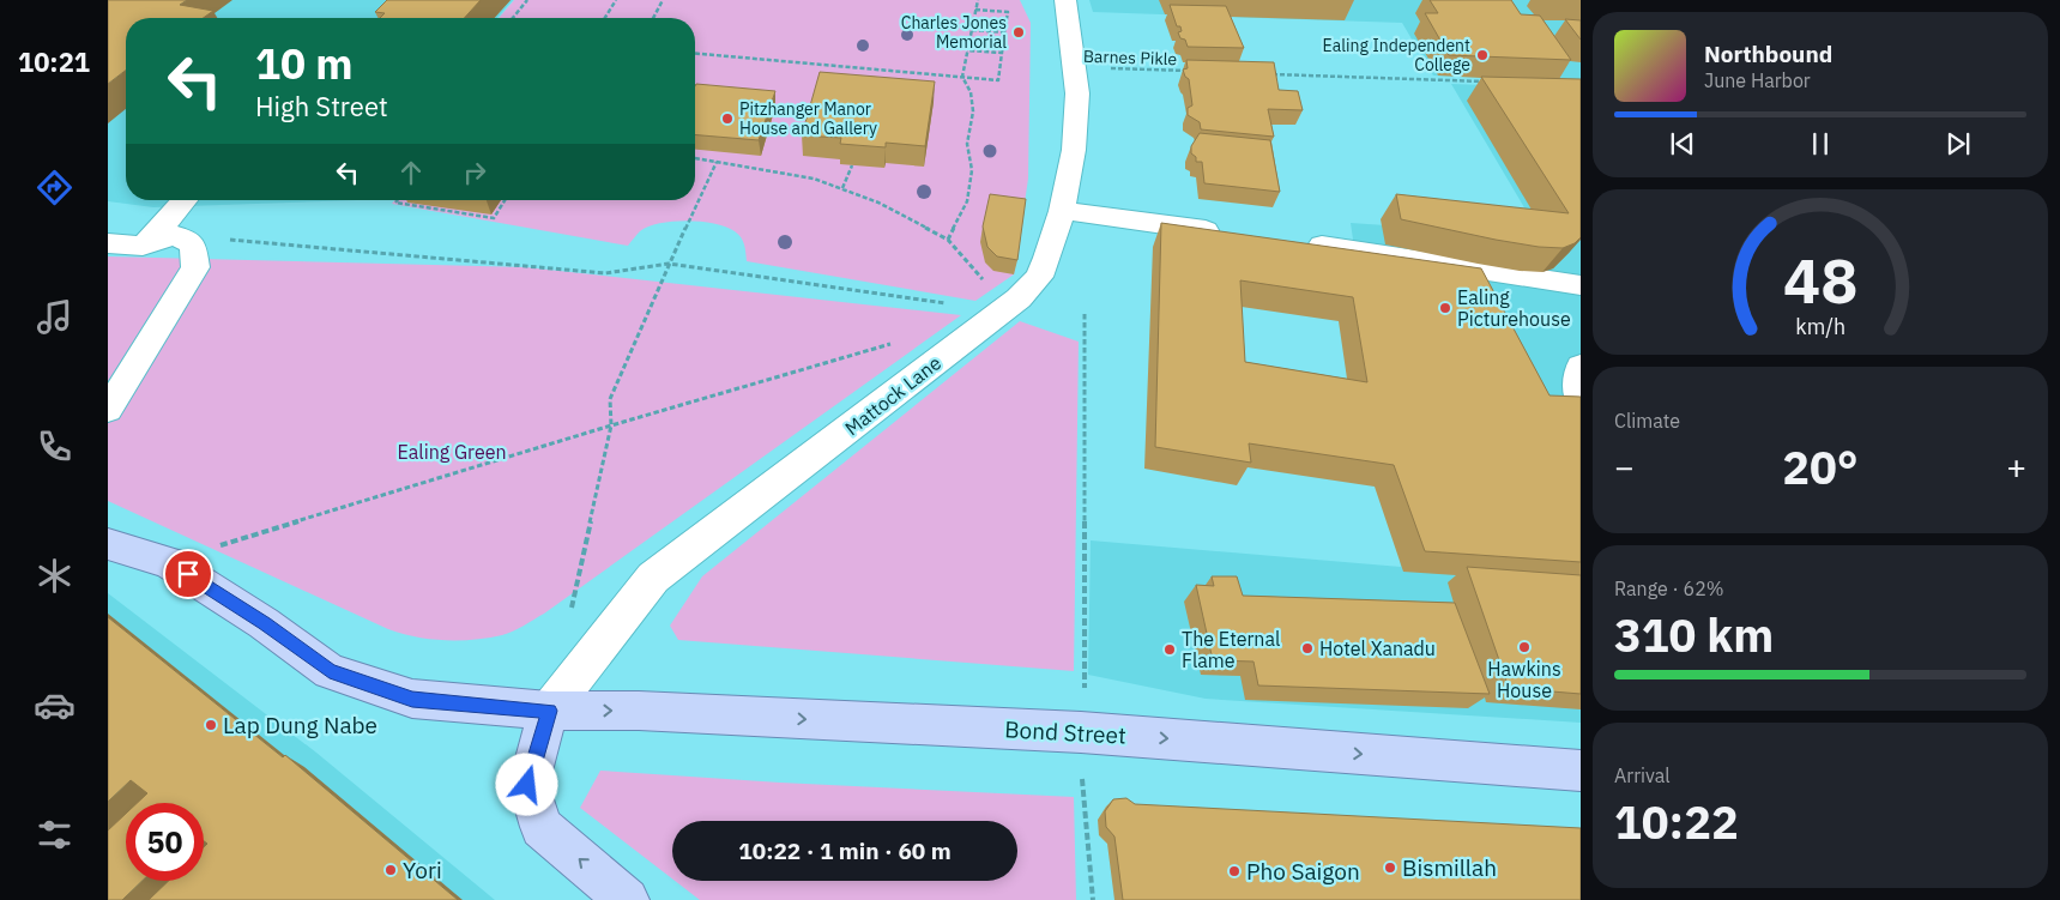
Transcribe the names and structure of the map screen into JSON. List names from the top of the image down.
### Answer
{
  "streets": {
    "main road": ["Bond Street"],
    "street": ["Mattock Lane"],
    "path": ["Barnes Pikle"]
  },
  "crossings": [
    ["Barnes Pikle", "Mattock Lane"],
    ["Mattock Lane", "Bond Street"]
  ],
  "one_way": ["Bond Street"],
  "parks": ["Ealing Green"],
  "places": [
    "Charles Jones Memorial",
    "Ealing Independent College",
    "Pitzhanger Manor House and Gallery",
    "Ealing Picturehouse",
    "Hawkins House",
    "Hotel Xanadu",
    "The Eternal Flame",
    "Lap Dung Nabe",
    "Bismillah",
    "Yori",
    "Pho Saigon"
  ],
  "page": {
    "tabs": "10:21",
    "turn": ["10 m", "High Street"],
    "song": ["Northbound", "June Harbor"],
    "tile": [
      "Climate",
      ["Range · 62%", "310 km"],
      ["Arrival", "10:22"]
    ],
    "heat": ["−", "20°", "+"],
    "limit": "50",
    "trip": "10:22 · 1 min · 60 m",
    "gauge": ["48", "km/h"]
  }
}
